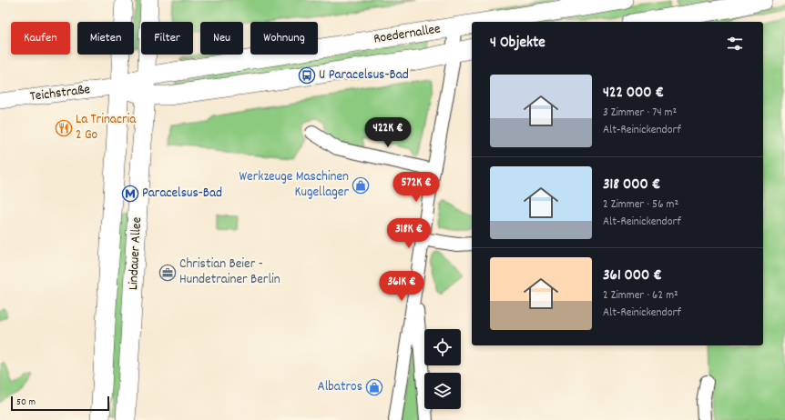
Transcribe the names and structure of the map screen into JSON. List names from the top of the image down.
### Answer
{
  "streets": {
    "main road": ["Roedernallee", "Lindauer Allee"],
    "street": ["Teichstraße"]
  },
  "crossings": [
    ["Roedernallee", "Teichstraße"],
    ["Roedernallee", "Lindauer Allee"],
    ["Teichstraße", "Lindauer Allee"]
  ],
  "places": {
    "bus stop": ["U Paracelsus-Bad"],
    "restaurant": ["La Trinacria 2 Go"],
    "shop": ["Werkzeuge Maschinen Kugellager", "Albatros"],
    "metro station": ["Paracelsus-Bad"],
    "office": ["Christian Beier - Hundetrainer Berlin"]
  },
  "scale_bar": "50 m",
  "page": {
    "chip": [
      "Kaufen",
      "Mieten",
      "Filter",
      "Neu",
      "Wohnung"
    ],
    "heading": "4 Objekte",
    "list": [
      {
        "name": "422 000 €",
        "note": "3 Zimmer · 74 m² · Alt-Reinickendorf"
      },
      {
        "name": "318 000 €",
        "note": "2 Zimmer · 56 m² · Alt-Reinickendorf"
      },
      {
        "name": "361 000 €",
        "note": "2 Zimmer · 62 m² · Alt-Reinickendorf"
      }
    ],
    "price": [
      "422K €",
      "572K €",
      "318K €",
      "361K €"
    ],
    "scale": "50 m"
  }
}
